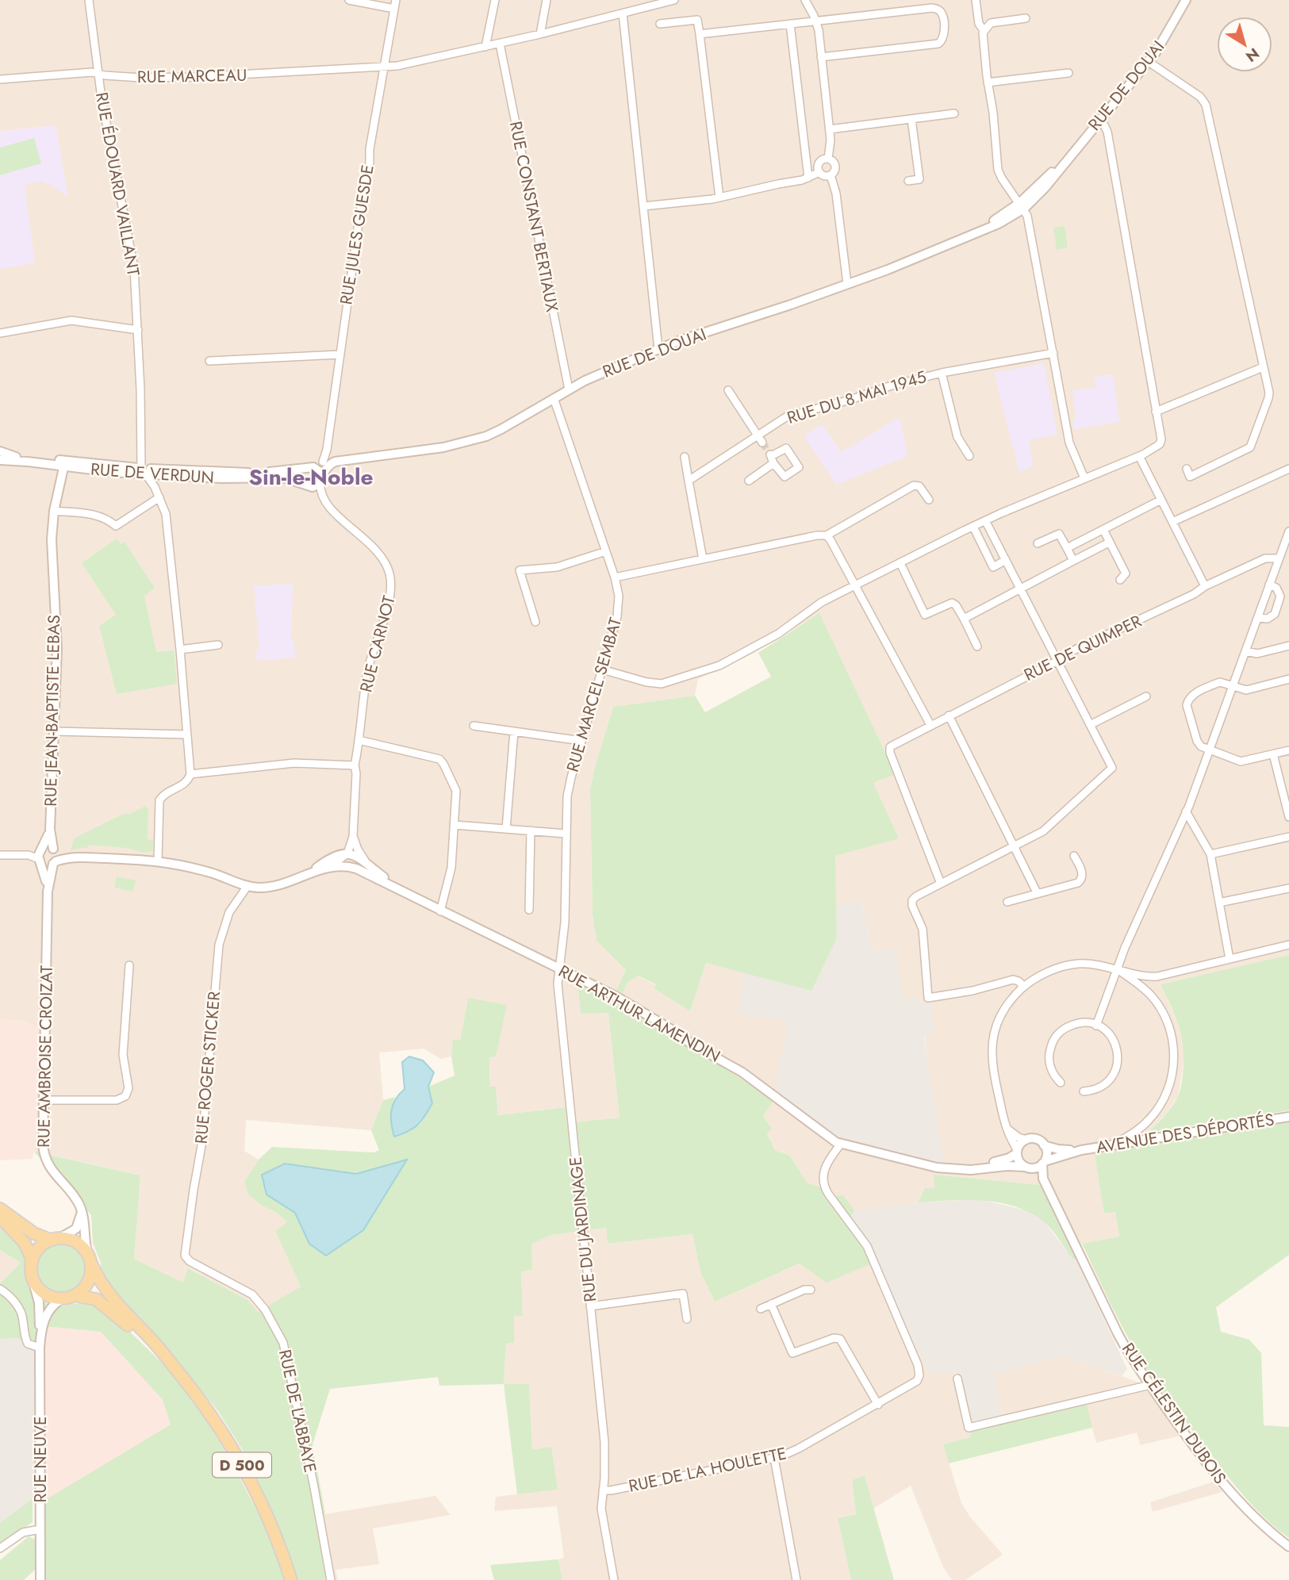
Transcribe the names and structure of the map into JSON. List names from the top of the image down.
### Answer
{
  "streets": {
    "main road": ["D 500"],
    "street": [
      "RUE MARCEAU",
      "RUE DE DOUAI",
      "RUE ÉDOUARD VAILLANT",
      "RUE CONSTANT BERTIAUX",
      "RUE JULES GUESDE",
      "RUE DU 8 MAI 1945",
      "RUE DE VERDUN",
      "RUE CARNOT",
      "RUE DE QUIMPER",
      "RUE MARCEL SEMBAT",
      "RUE JEAN-BAPTISTE LEBAS",
      "RUE ARTHUR LAMENDIN",
      "RUE AMBROISE CROIZAT",
      "RUE ROGER STICKER",
      "AVENUE DES DÉPORTÉS",
      "RUE DU JARDINAGE",
      "RUE DE L'ABBAYE",
      "RUE CÉLESTIN DUBOIS",
      "RUE NEUVE",
      "RUE DE LA HOULETTE"
    ]
  },
  "crossings": [
    ["RUE MARCEAU", "RUE ÉDOUARD VAILLANT"],
    ["RUE MARCEAU", "RUE CONSTANT BERTIAUX"],
    ["RUE MARCEAU", "RUE JULES GUESDE"],
    ["RUE DE DOUAI", "RUE CONSTANT BERTIAUX"],
    ["RUE DE DOUAI", "RUE JULES GUESDE"],
    ["RUE DE DOUAI", "RUE DE VERDUN"],
    ["RUE DE DOUAI", "RUE CARNOT"],
    ["RUE DE DOUAI", "RUE MARCEL SEMBAT"],
    ["RUE ÉDOUARD VAILLANT", "RUE DE VERDUN"],
    ["RUE DE VERDUN", "RUE CARNOT"],
    ["RUE DE VERDUN", "RUE JEAN-BAPTISTE LEBAS"],
    ["RUE MARCEL SEMBAT", "RUE ARTHUR LAMENDIN"],
    ["RUE MARCEL SEMBAT", "RUE DU JARDINAGE"],
    ["RUE JEAN-BAPTISTE LEBAS", "RUE AMBROISE CROIZAT"],
    ["RUE ARTHUR LAMENDIN", "RUE DU JARDINAGE"],
    ["RUE ARTHUR LAMENDIN", "RUE DE LA HOULETTE"],
    ["RUE AMBROISE CROIZAT", "RUE NEUVE"],
    ["RUE AMBROISE CROIZAT", "D 500"],
    ["RUE ROGER STICKER", "RUE DE L'ABBAYE"],
    ["AVENUE DES DÉPORTÉS", "RUE CÉLESTIN DUBOIS"],
    ["RUE DU JARDINAGE", "RUE DE LA HOULETTE"],
    ["RUE NEUVE", "D 500"]
  ],
  "districts": ["Sin-le-Noble"],
  "north": "bottom right"
}
